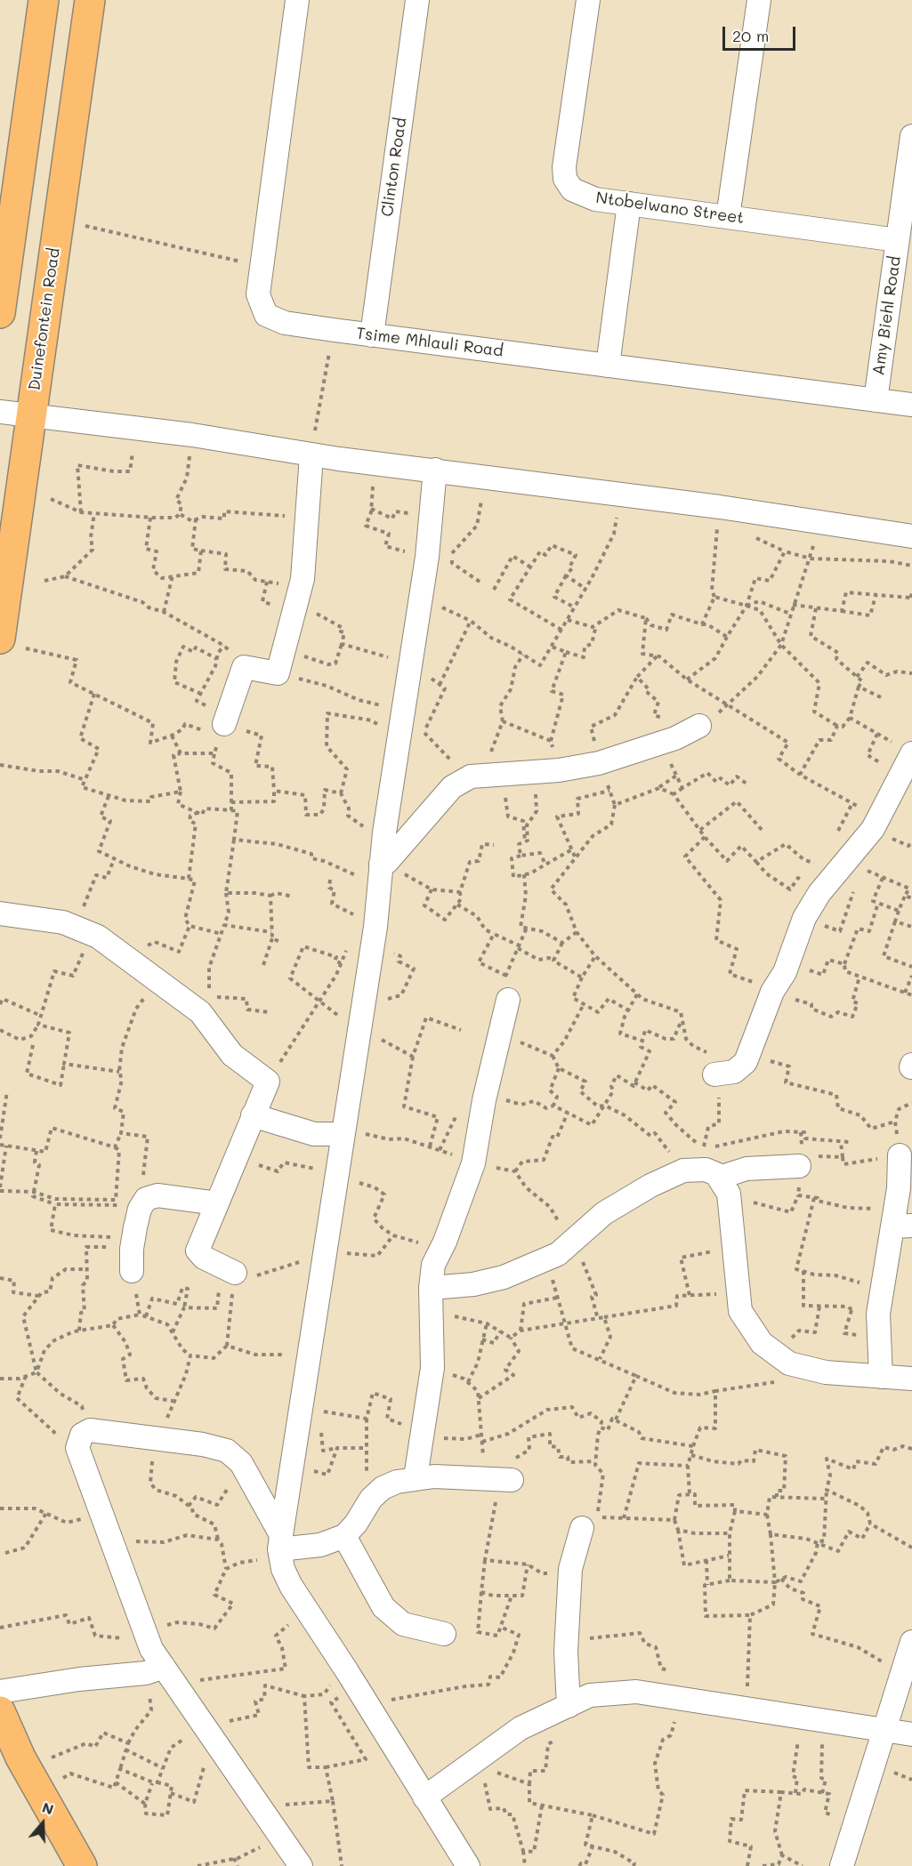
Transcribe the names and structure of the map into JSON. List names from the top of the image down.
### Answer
{
  "streets": {
    "main road": ["Duinefontein Road"],
    "street": [
      "Clinton Road",
      "Ntobelwano Street",
      "Amy Biehl Road",
      "Tsime Mhlauli Road"
    ]
  },
  "crossings": [
    ["Clinton Road", "Tsime Mhlauli Road"],
    ["Ntobelwano Street", "Amy Biehl Road"],
    ["Amy Biehl Road", "Tsime Mhlauli Road"]
  ],
  "scale_bar": "20 m",
  "north": "top"
}
